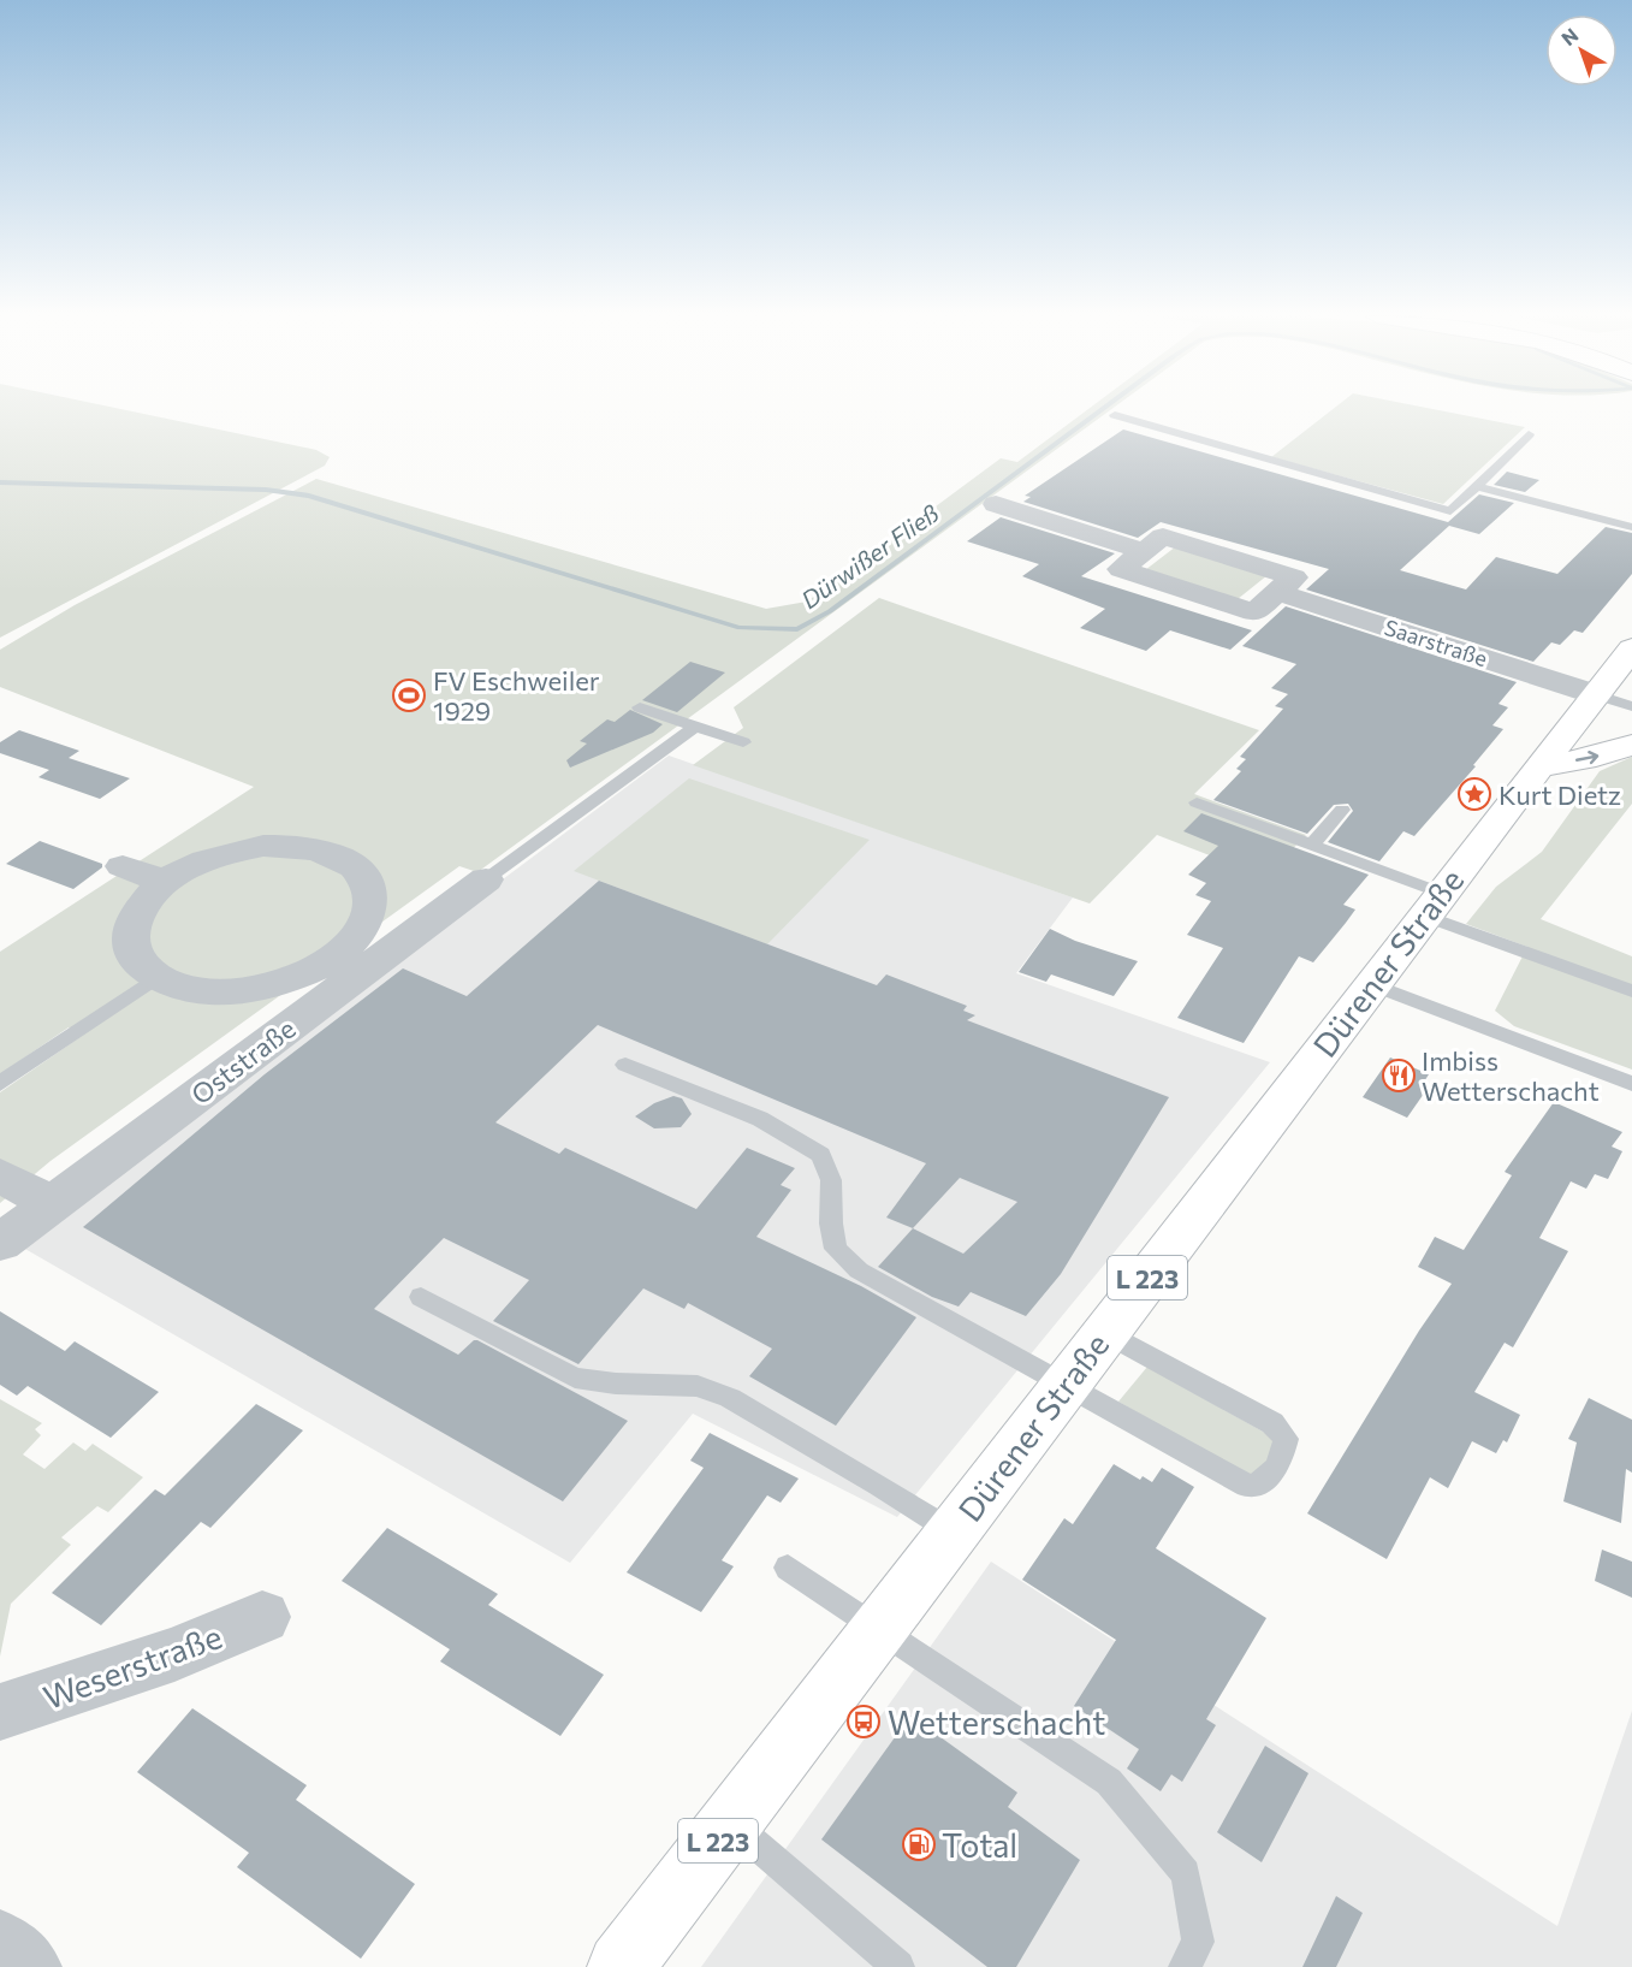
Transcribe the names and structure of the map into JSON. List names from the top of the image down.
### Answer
{
  "streets": {
    "main road": ["Dürener Straße", "L 223"],
    "street": ["Saarstraße", "Oststraße", "Weserstraße"]
  },
  "crossings": [
    ["Saarstraße", "Dürener Straße"]
  ],
  "water": ["Dürwißer Fließ"],
  "places": {
    "sports": ["FV Eschweiler 1929"],
    "place": ["Kurt Dietz"],
    "restaurant": ["Imbiss Wetterschacht"],
    "bus stop": ["Wetterschacht"],
    "fuel station": ["Total"]
  },
  "north": "top left"
}
